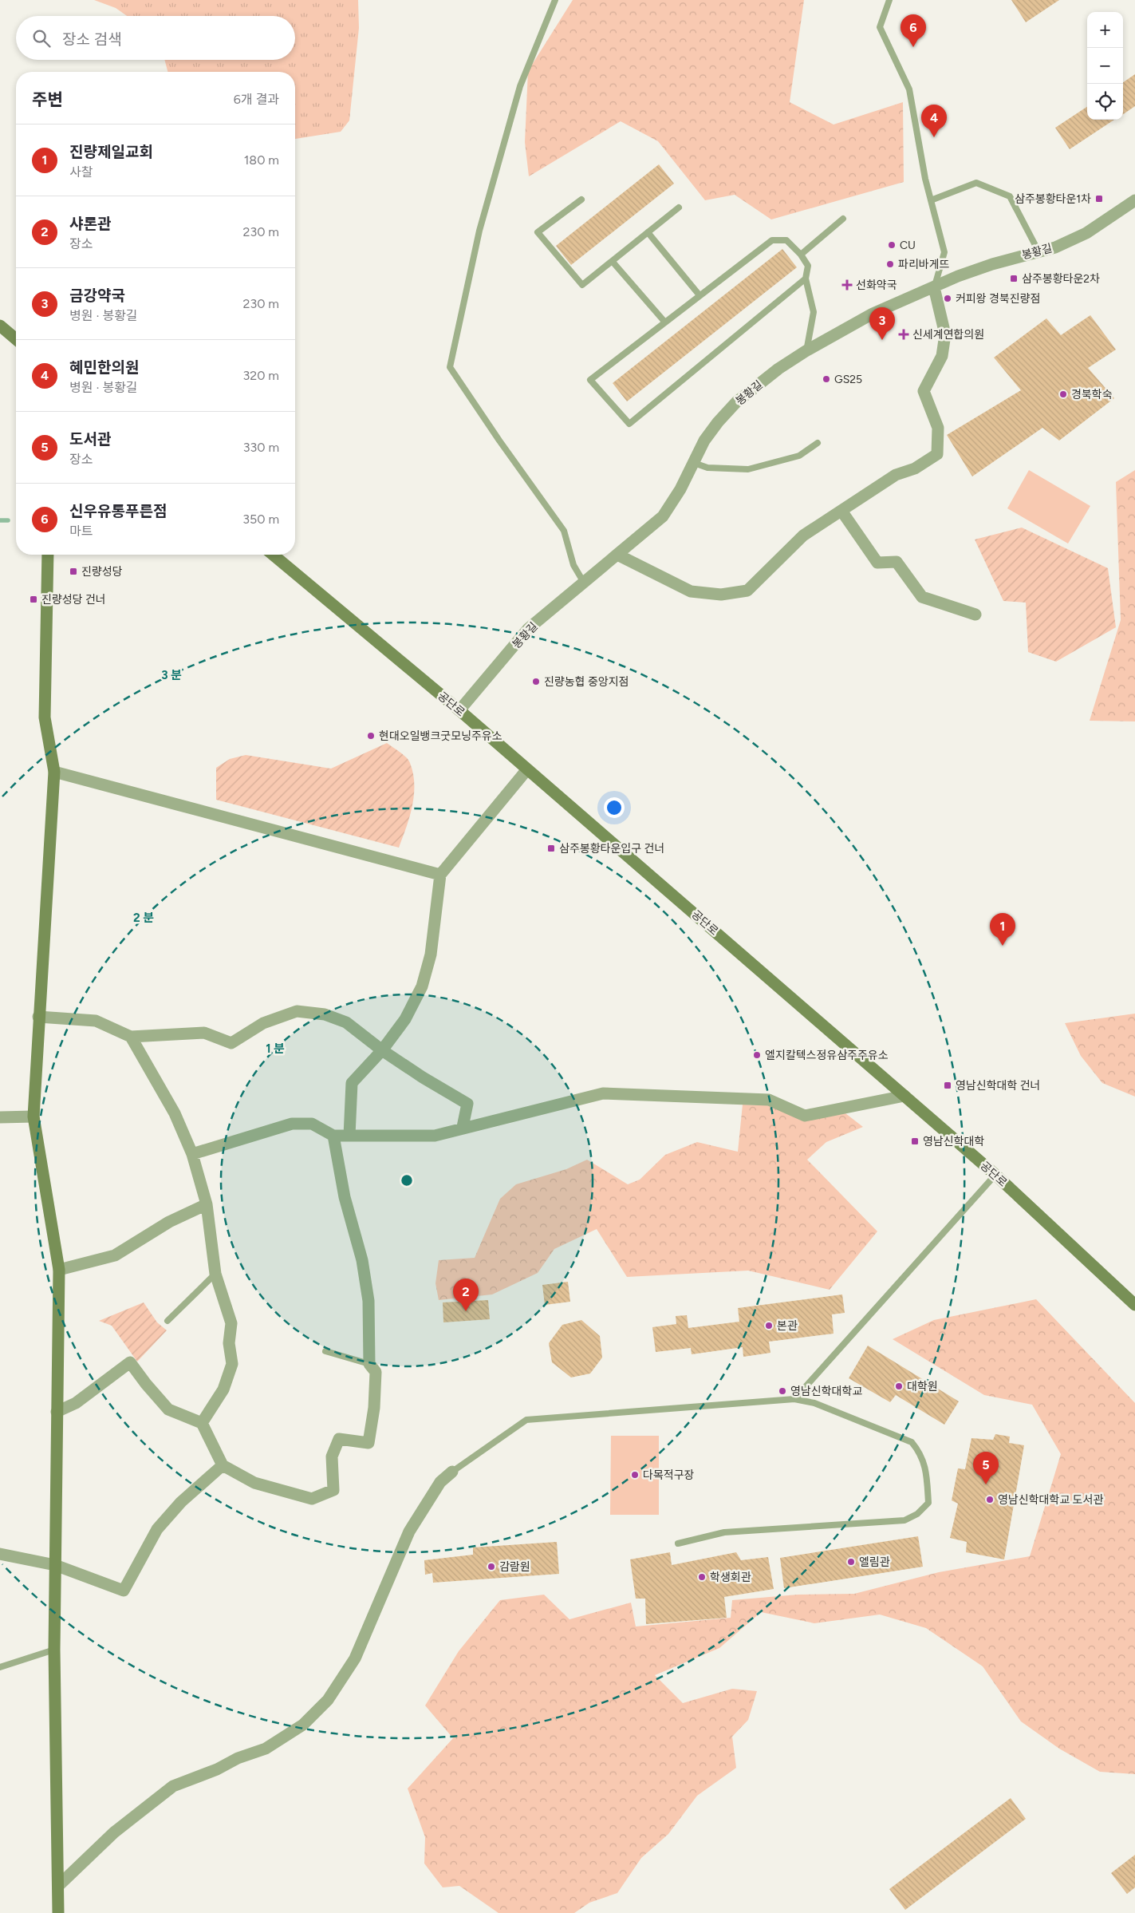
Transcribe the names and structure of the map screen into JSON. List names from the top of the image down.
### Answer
{
  "streets": {
    "street": ["봉황길", "공단로"]
  },
  "crossings": [
    ["봉황길", "공단로"]
  ],
  "places": {
    "transit": [
      "삼주봉황타운1차",
      "삼주봉황타운2차",
      "진량성당",
      "진량성당 건너",
      "삼주봉황타운입구 건너",
      "영남신학대학 건너",
      "영남신학대학"
    ],
    "other": [
      "CU",
      "파리바게뜨",
      "커피왕 경북진량점",
      "GS25",
      "경북학숙",
      "진량농협 중앙지점",
      "현대오일뱅크굿모닝주유소",
      "엘지칼텍스정유삼주주유소",
      "본관",
      "대학원",
      "영남신학대학교",
      "다목적구장",
      "영남신학대학교 도서관",
      "엘림관",
      "감람원",
      "학생회관"
    ],
    "health": ["선화약국", "신세계연합의원"]
  },
  "page": {
    "map_buttons": ["+", "−"],
    "pins": [
      "6",
      "4",
      "3",
      "1",
      "2",
      "5"
    ],
    "search": "장소 검색",
    "heading": ["주변", "6개 결과"],
    "list": [
      {
        "mark": "1",
        "name": "진량제일교회",
        "note": "사찰",
        "value": "180 m"
      },
      {
        "mark": "2",
        "name": "샤론관",
        "note": "장소",
        "value": "230 m"
      },
      {
        "mark": "3",
        "name": "금강약국",
        "note": "병원 · 봉황길",
        "value": "230 m"
      },
      {
        "mark": "4",
        "name": "혜민한의원",
        "note": "병원 · 봉황길",
        "value": "320 m"
      },
      {
        "mark": "5",
        "name": "도서관",
        "note": "장소",
        "value": "330 m"
      },
      {
        "mark": "6",
        "name": "신우유통푸른점",
        "note": "마트",
        "value": "350 m"
      }
    ]
  },
  "rings": ["3 분", "2 분", "1 분"]
}
